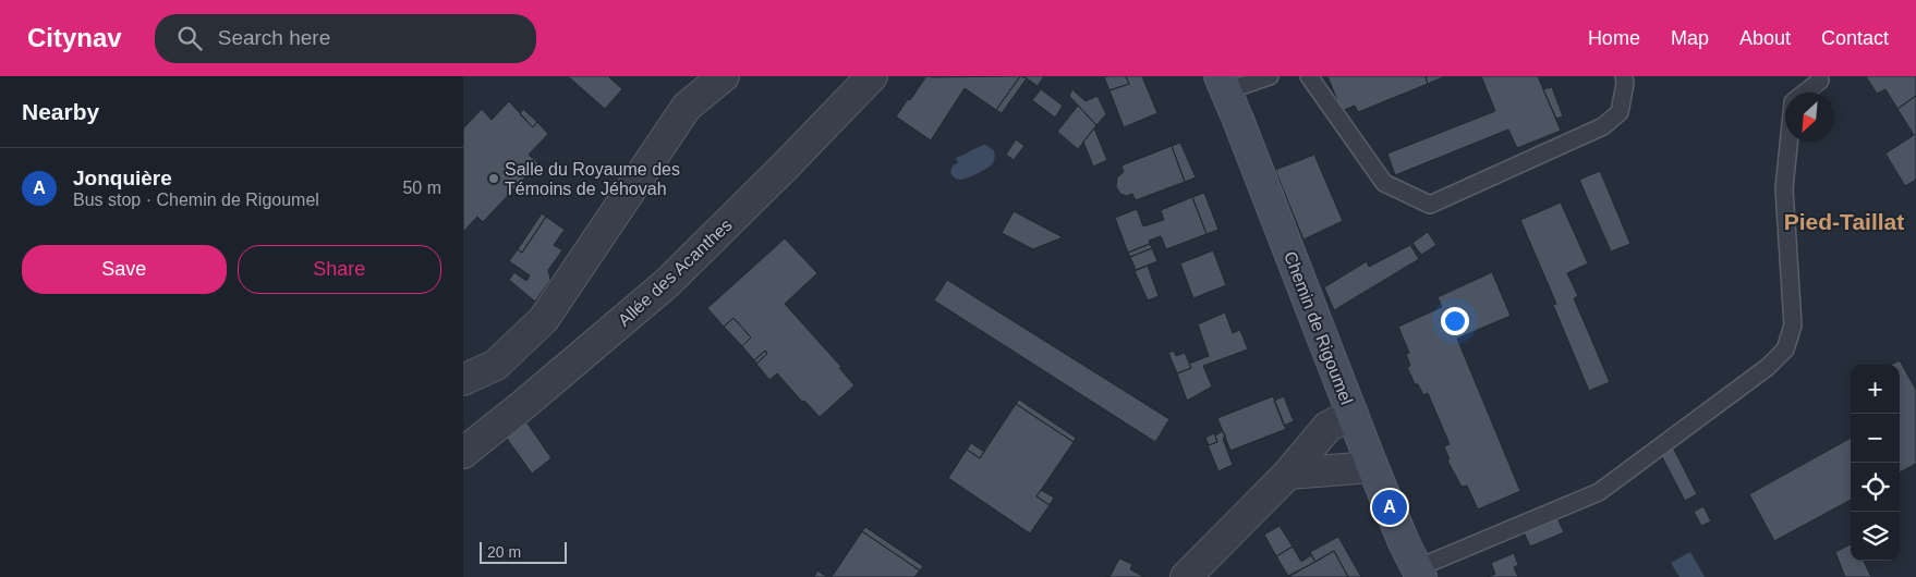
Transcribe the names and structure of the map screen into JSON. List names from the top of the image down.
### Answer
{
  "streets": {
    "main road": ["Chemin de Rigoumel"],
    "street": ["Allée des Acanthes"]
  },
  "districts": ["Pied-Taillat"],
  "places": ["Salle du Royaume des Témoins de Jéhovah"],
  "scale_bar": "20 m",
  "north": "bottom left",
  "page": {
    "header": "Citynav",
    "search": "Search here",
    "nav": [
      "Home",
      "Map",
      "About",
      "Contact"
    ],
    "heading": "Nearby",
    "list": [
      {
        "mark": "A",
        "name": "Jonquière",
        "note": "Bus stop · Chemin de Rigoumel",
        "value": "50 m"
      }
    ],
    "buttons": ["Save", "Share"],
    "map_buttons": ["+", "−"],
    "pins": "A",
    "scale": "20 m"
  }
}
